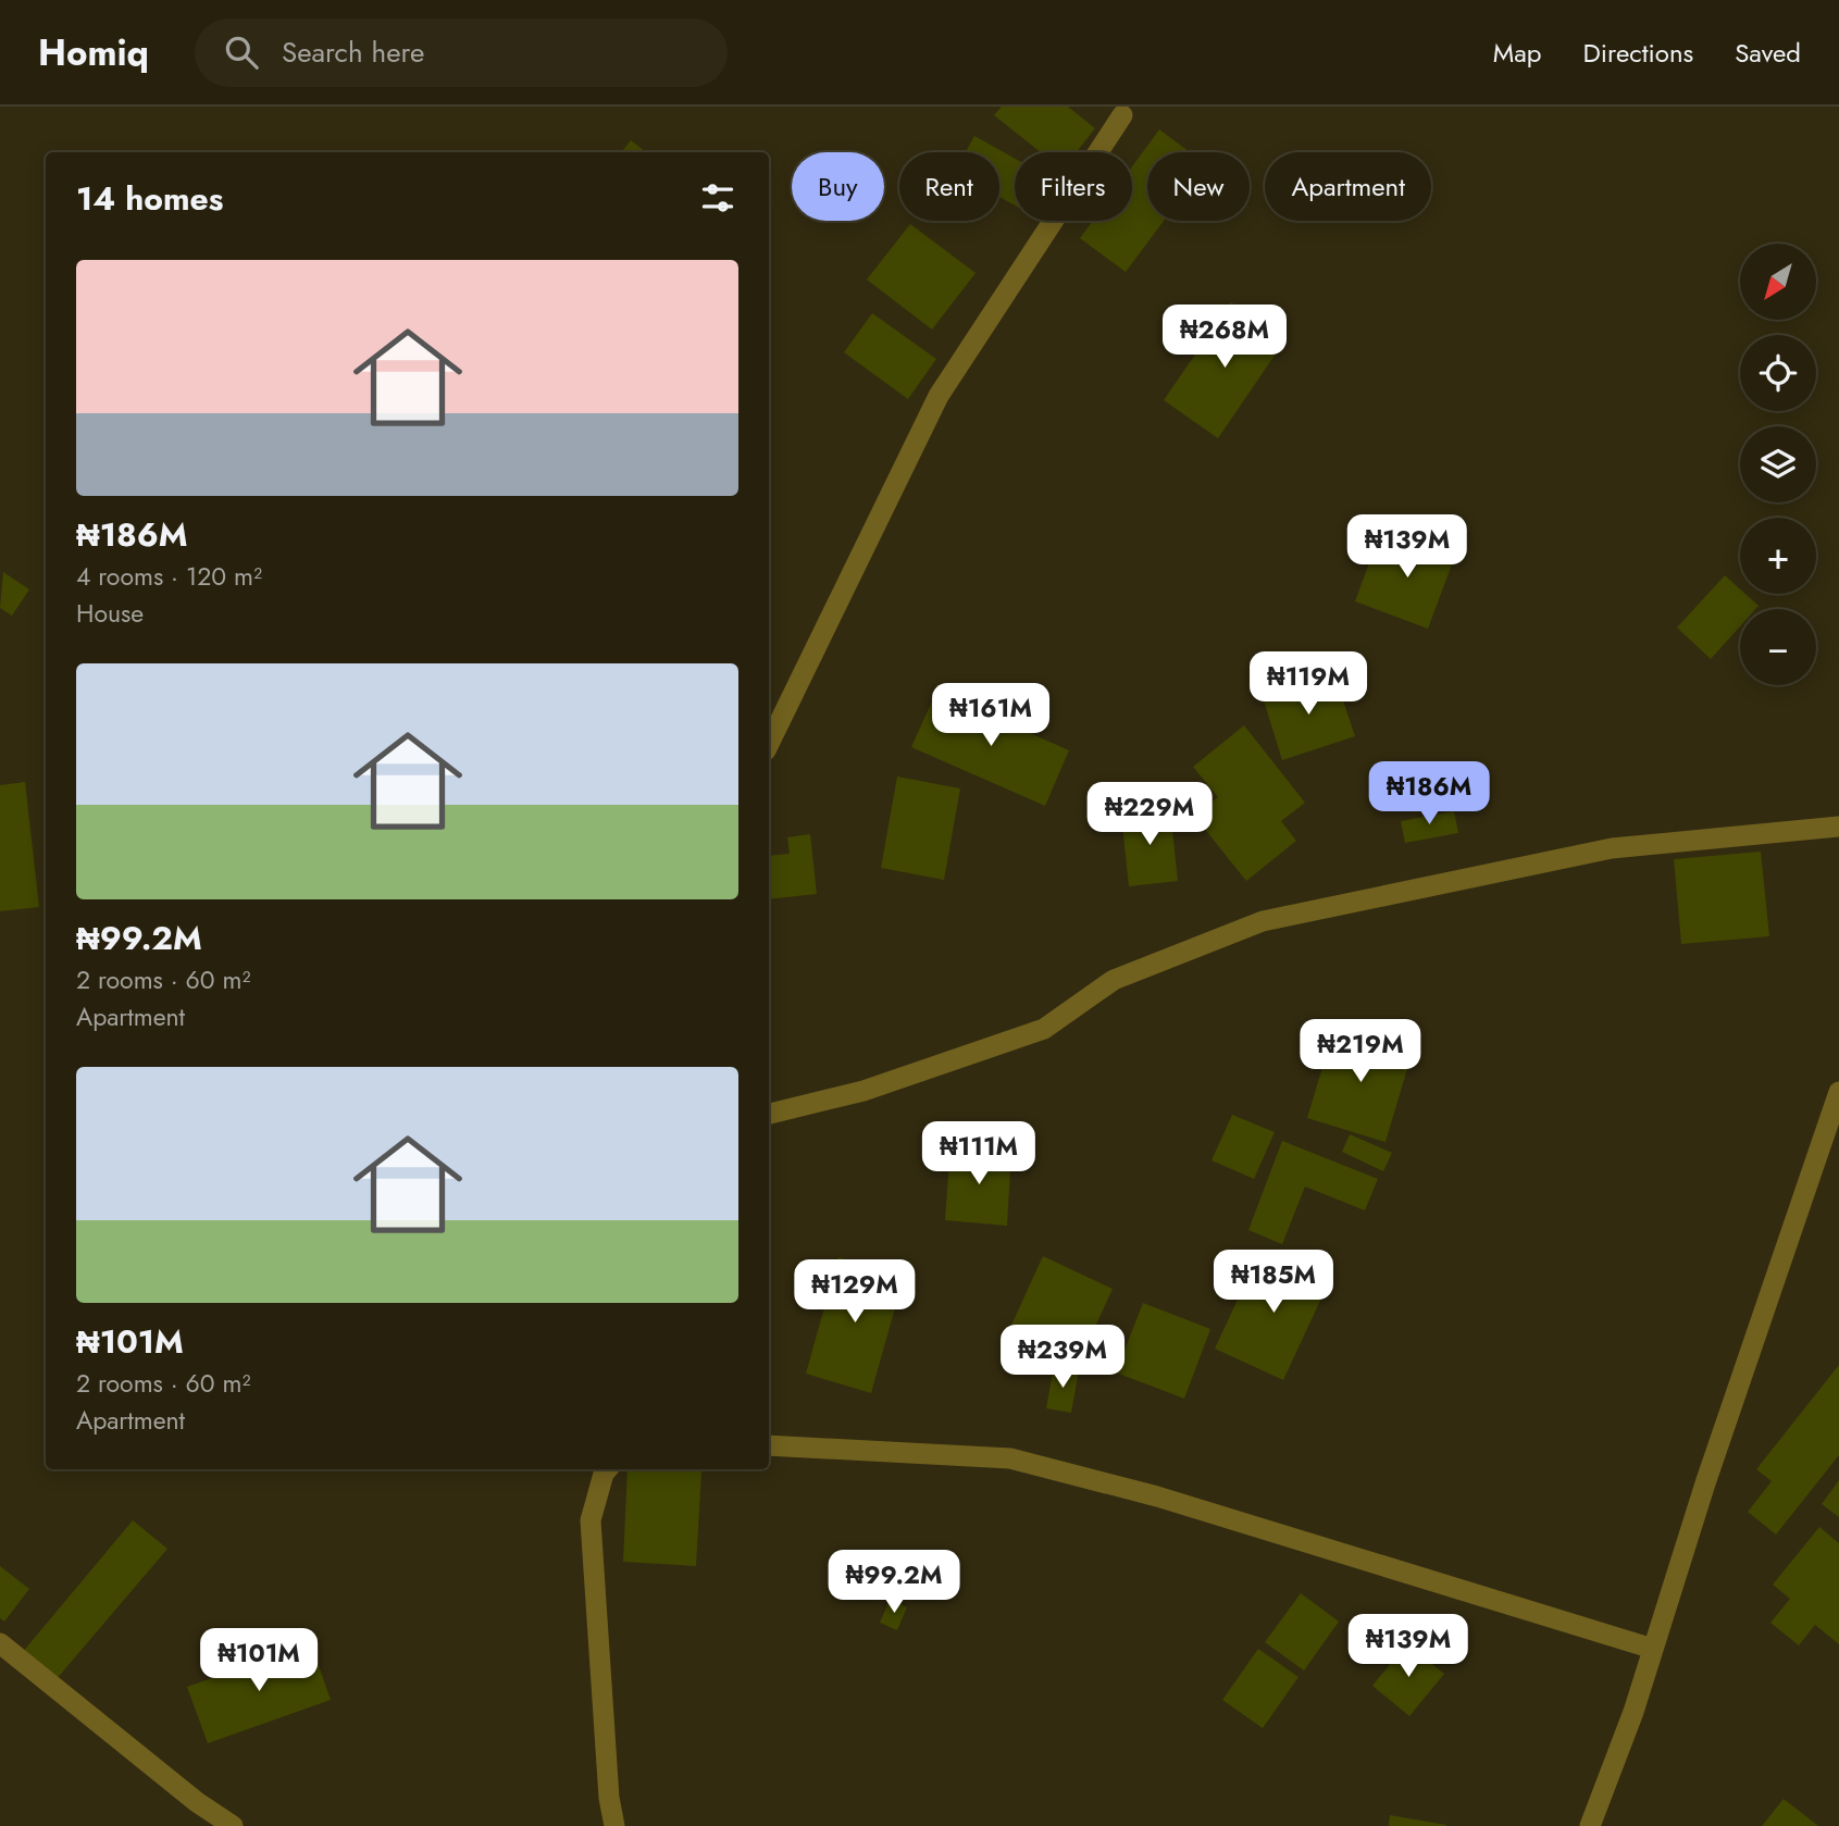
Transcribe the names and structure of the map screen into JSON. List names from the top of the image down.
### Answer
{
  "north": "bottom left",
  "page": {
    "header": "Homiq",
    "search": "Search here",
    "nav": ["Map", "Directions", "Saved"],
    "chip": [
      "Buy",
      "Rent",
      "Filters",
      "New",
      "Apartment"
    ],
    "heading": "14 homes",
    "map_buttons": ["+", "−"],
    "list": [
      {
        "name": "₦186M",
        "note": "4 rooms · 120 m² · House"
      },
      {
        "name": "₦99.2M",
        "note": "2 rooms · 60 m² · Apartment"
      },
      {
        "name": "₦101M",
        "note": "2 rooms · 60 m² · Apartment"
      }
    ],
    "price": [
      "₦268M",
      "₦139M",
      "₦119M",
      "₦161M",
      "₦186M",
      "₦229M",
      "₦219M",
      "₦111M",
      "₦185M",
      "₦129M",
      "₦239M",
      "₦99.2M",
      "₦139M",
      "₦101M"
    ]
  }
}
